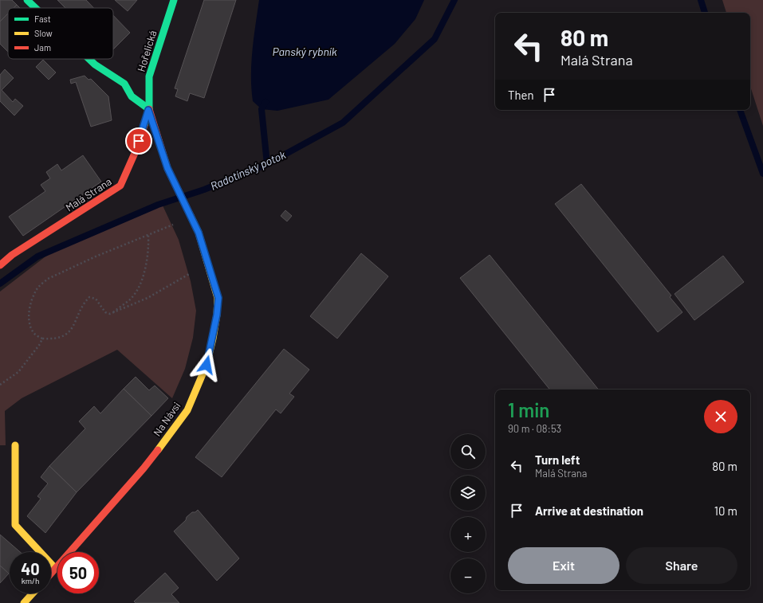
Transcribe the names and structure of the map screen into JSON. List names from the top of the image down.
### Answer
{
  "streets": {
    "main road": ["Hořelická", "Malá Strana", "Na Návsi"]
  },
  "crossings": [
    ["Hořelická", "Malá Strana"],
    ["Hořelická", "Na Návsi"],
    ["Malá Strana", "Na Návsi"]
  ],
  "water": ["Panský rybník", "Radotínský potok"],
  "legend": ["Fast", "Slow", "Jam"],
  "page": {
    "turn": ["80 m", "Malá Strana"],
    "then": "Then",
    "heading": ["1 min", "90 m · 08:53"],
    "map_buttons": ["+", "−"],
    "list": [
      {
        "name": "Turn left",
        "note": "Malá Strana",
        "value": "80 m"
      },
      {
        "name": "Arrive at destination",
        "value": "10 m"
      }
    ],
    "buttons": ["Exit", "Share"],
    "speed": "40 km/h",
    "limit": "50"
  }
}
